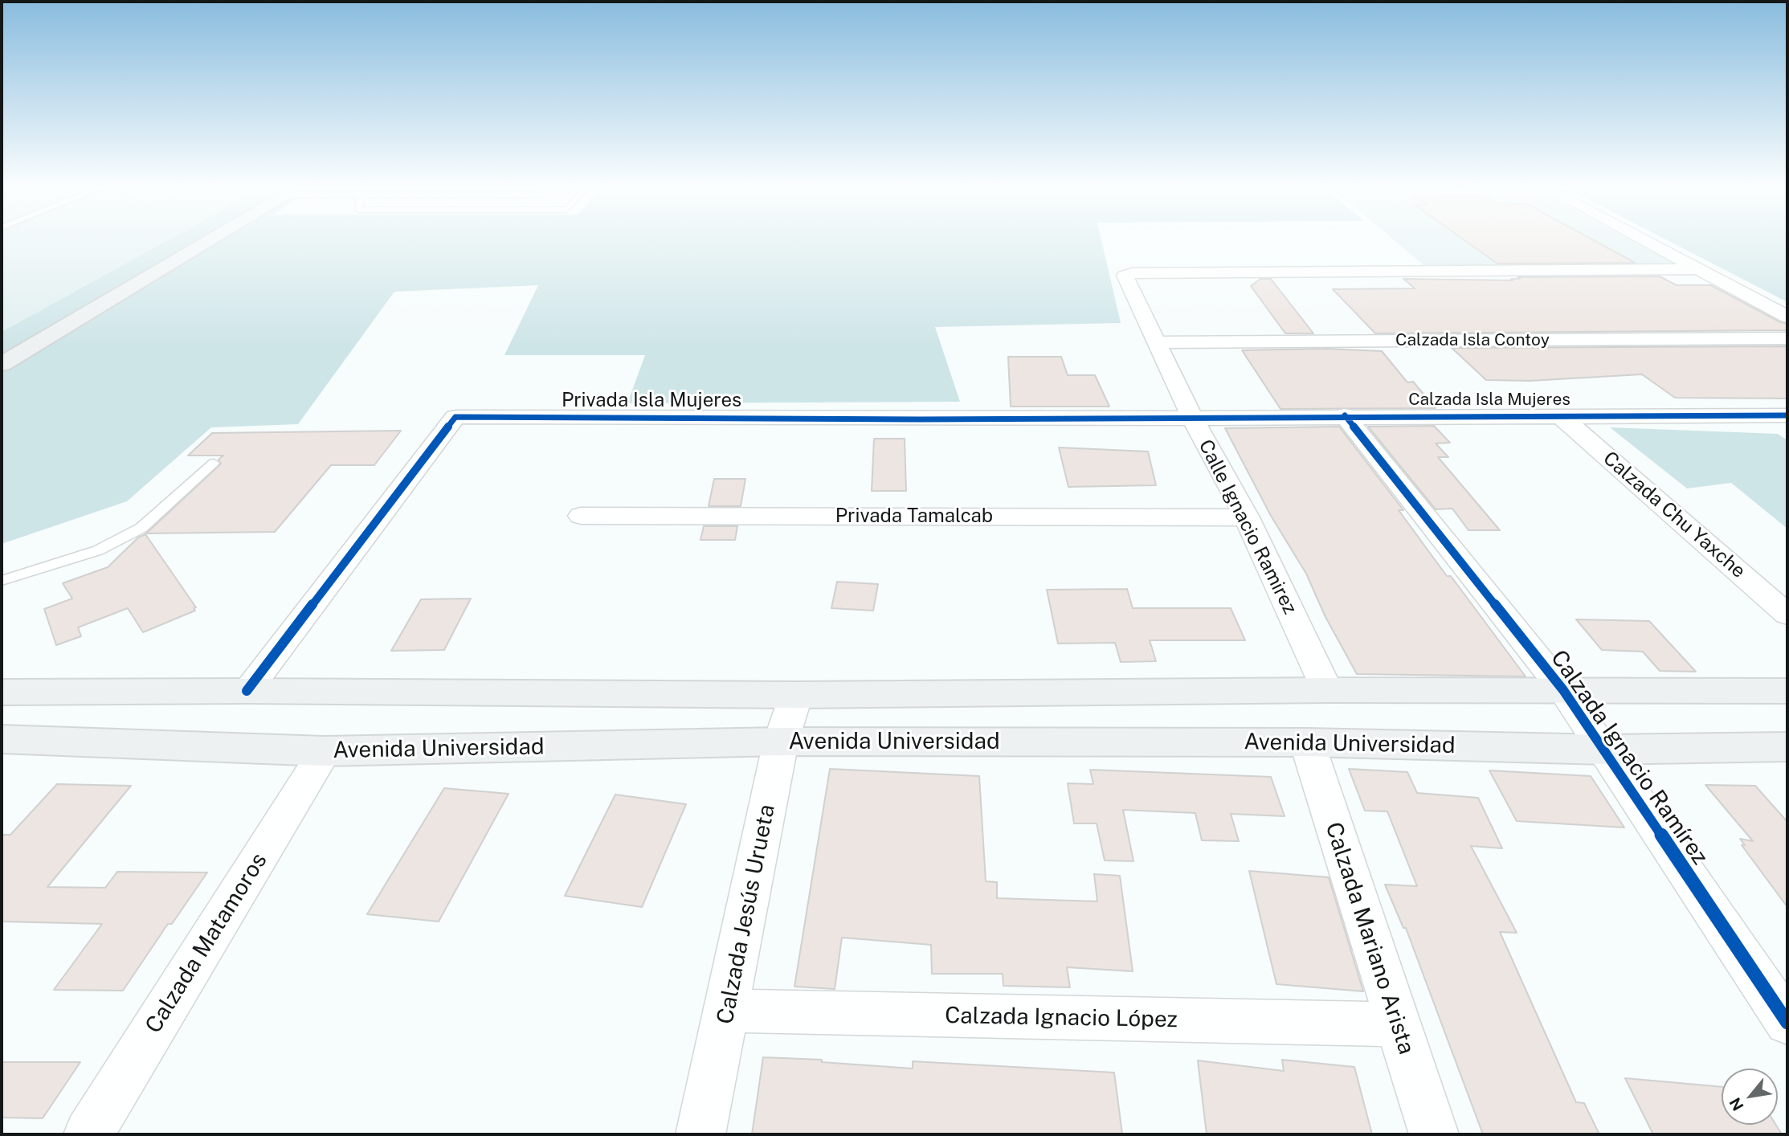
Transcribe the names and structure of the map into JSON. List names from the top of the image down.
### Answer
{
  "streets": {
    "main road": ["Avenida Universidad"],
    "street": [
      "Calzada Isla Contoy",
      "Calzada Isla Mujeres",
      "Privada Isla Mujeres",
      "Calzada Chu Yaxche",
      "Privada Tamalcab",
      "Calle Ignacio Ramirez",
      "Calzada Ignacio Ramírez",
      "Calzada Jesús Urueta",
      "Calzada Mariano Arista",
      "Calzada Matamoros",
      "Calzada Ignacio López"
    ]
  },
  "crossings": [
    ["Calzada Isla Contoy", "Calle Ignacio Ramirez"],
    ["Calzada Isla Mujeres", "Privada Isla Mujeres"],
    ["Calzada Isla Mujeres", "Calzada Chu Yaxche"],
    ["Calzada Isla Mujeres", "Calle Ignacio Ramirez"],
    ["Calzada Isla Mujeres", "Calzada Ignacio Ramírez"],
    ["Privada Isla Mujeres", "Calle Ignacio Ramirez"],
    ["Privada Tamalcab", "Calle Ignacio Ramirez"],
    ["Avenida Universidad", "Calzada Ignacio Ramírez"],
    ["Avenida Universidad", "Calzada Jesús Urueta"],
    ["Avenida Universidad", "Calzada Mariano Arista"],
    ["Avenida Universidad", "Calzada Matamoros"],
    ["Calzada Jesús Urueta", "Calzada Ignacio López"],
    ["Calzada Mariano Arista", "Calzada Ignacio López"]
  ],
  "north": "bottom left"
}
